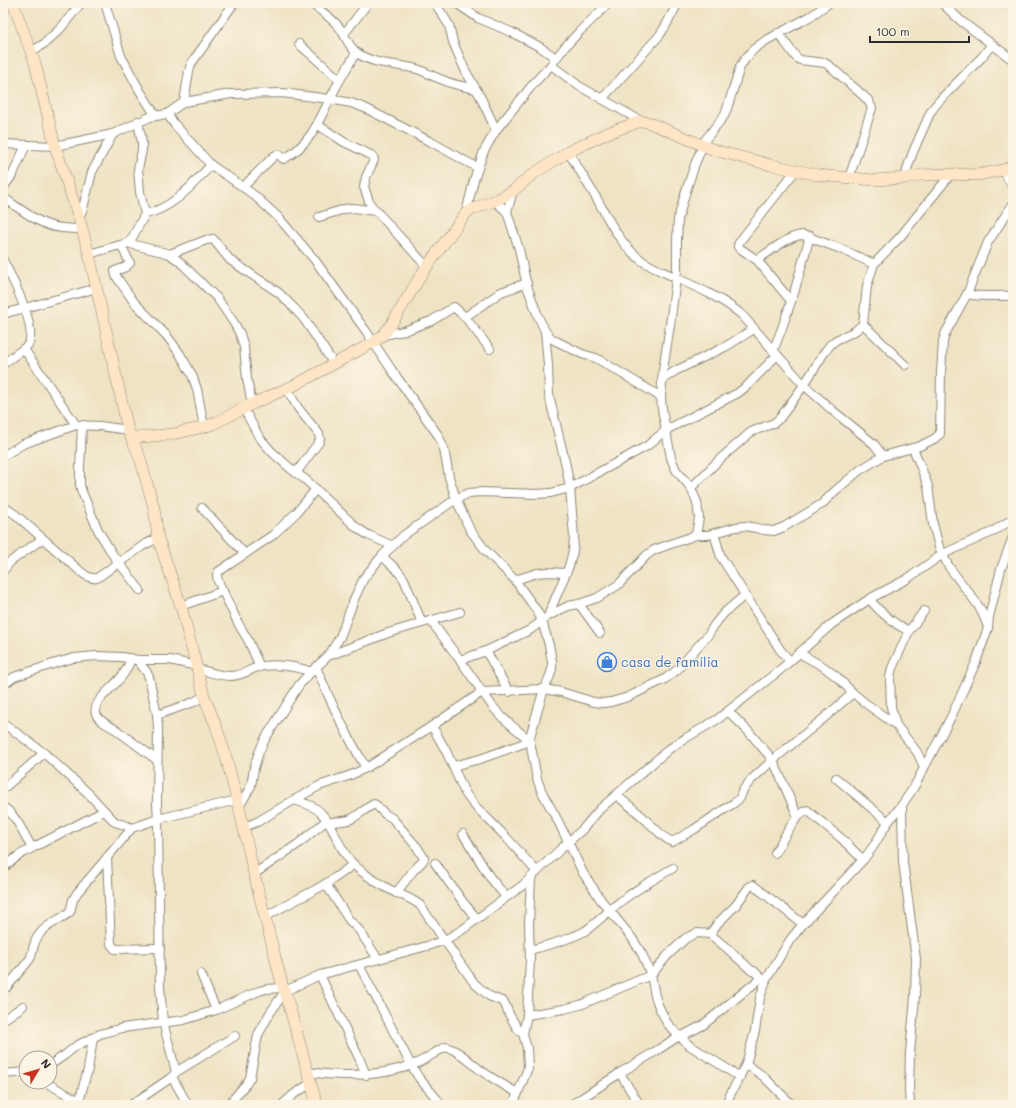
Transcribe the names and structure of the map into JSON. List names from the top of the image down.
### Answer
{
  "places": {
    "shop": ["casa de família"]
  },
  "scale_bar": "100 m",
  "north": "top right"
}
